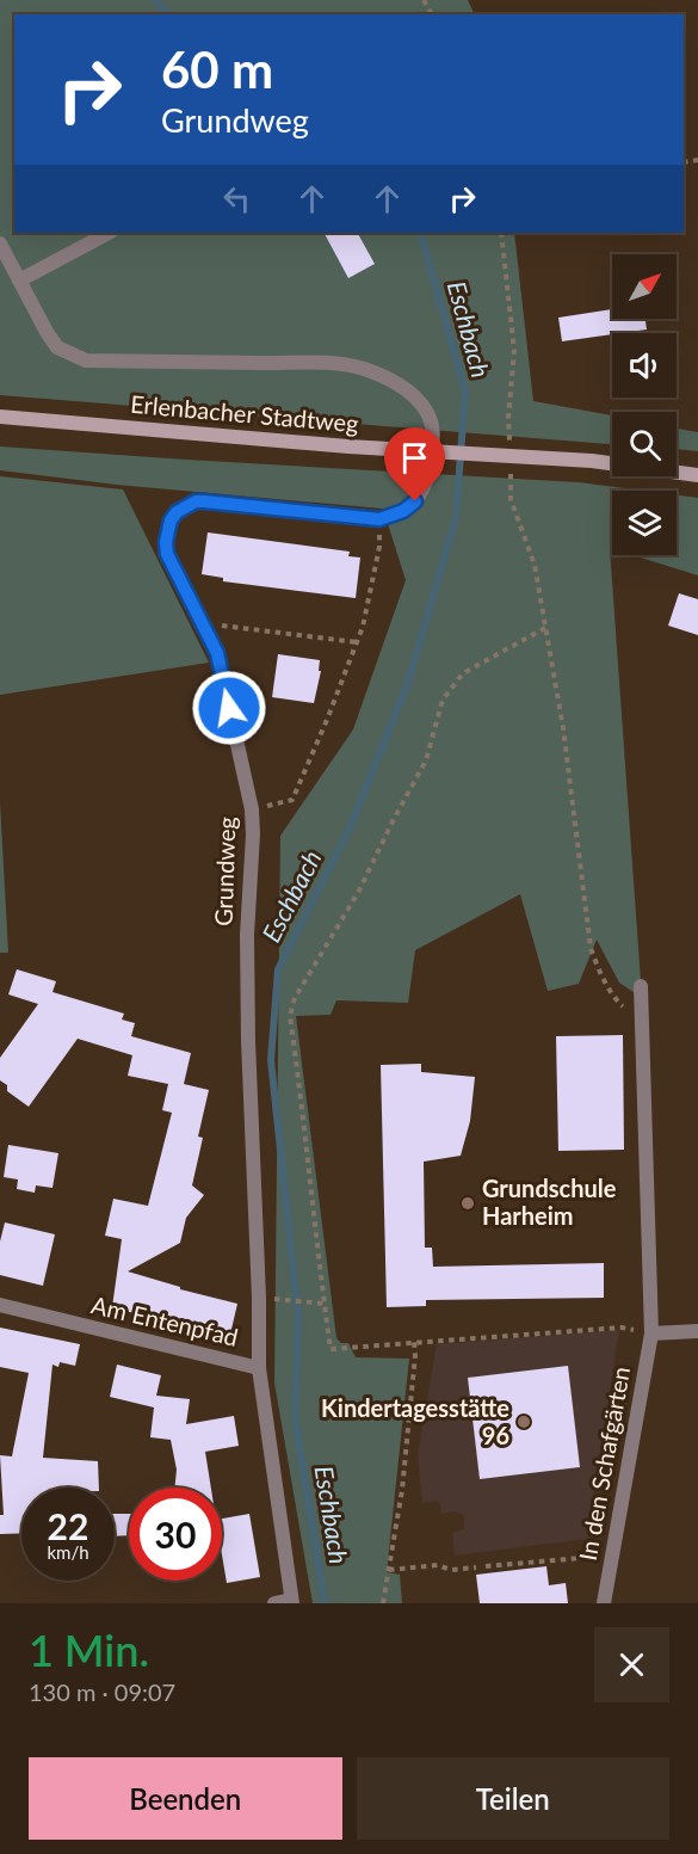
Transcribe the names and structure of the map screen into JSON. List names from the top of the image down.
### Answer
{
  "streets": {
    "street": [
      "Erlenbacher Stadtweg",
      "Grundweg",
      "Am Entenpfad",
      "In den Schafgärten"
    ]
  },
  "crossings": [
    ["Grundweg", "Am Entenpfad"]
  ],
  "water": ["Eschbach"],
  "places": ["Grundschule Harheim", "Kindertagesstätte 96"],
  "north": "top right",
  "page": {
    "turn": ["60 m", "Grundweg"],
    "speed": "22 km/h",
    "limit": "30",
    "heading": ["1 Min.", "130 m · 09:07"],
    "buttons": ["Beenden", "Teilen"]
  }
}
